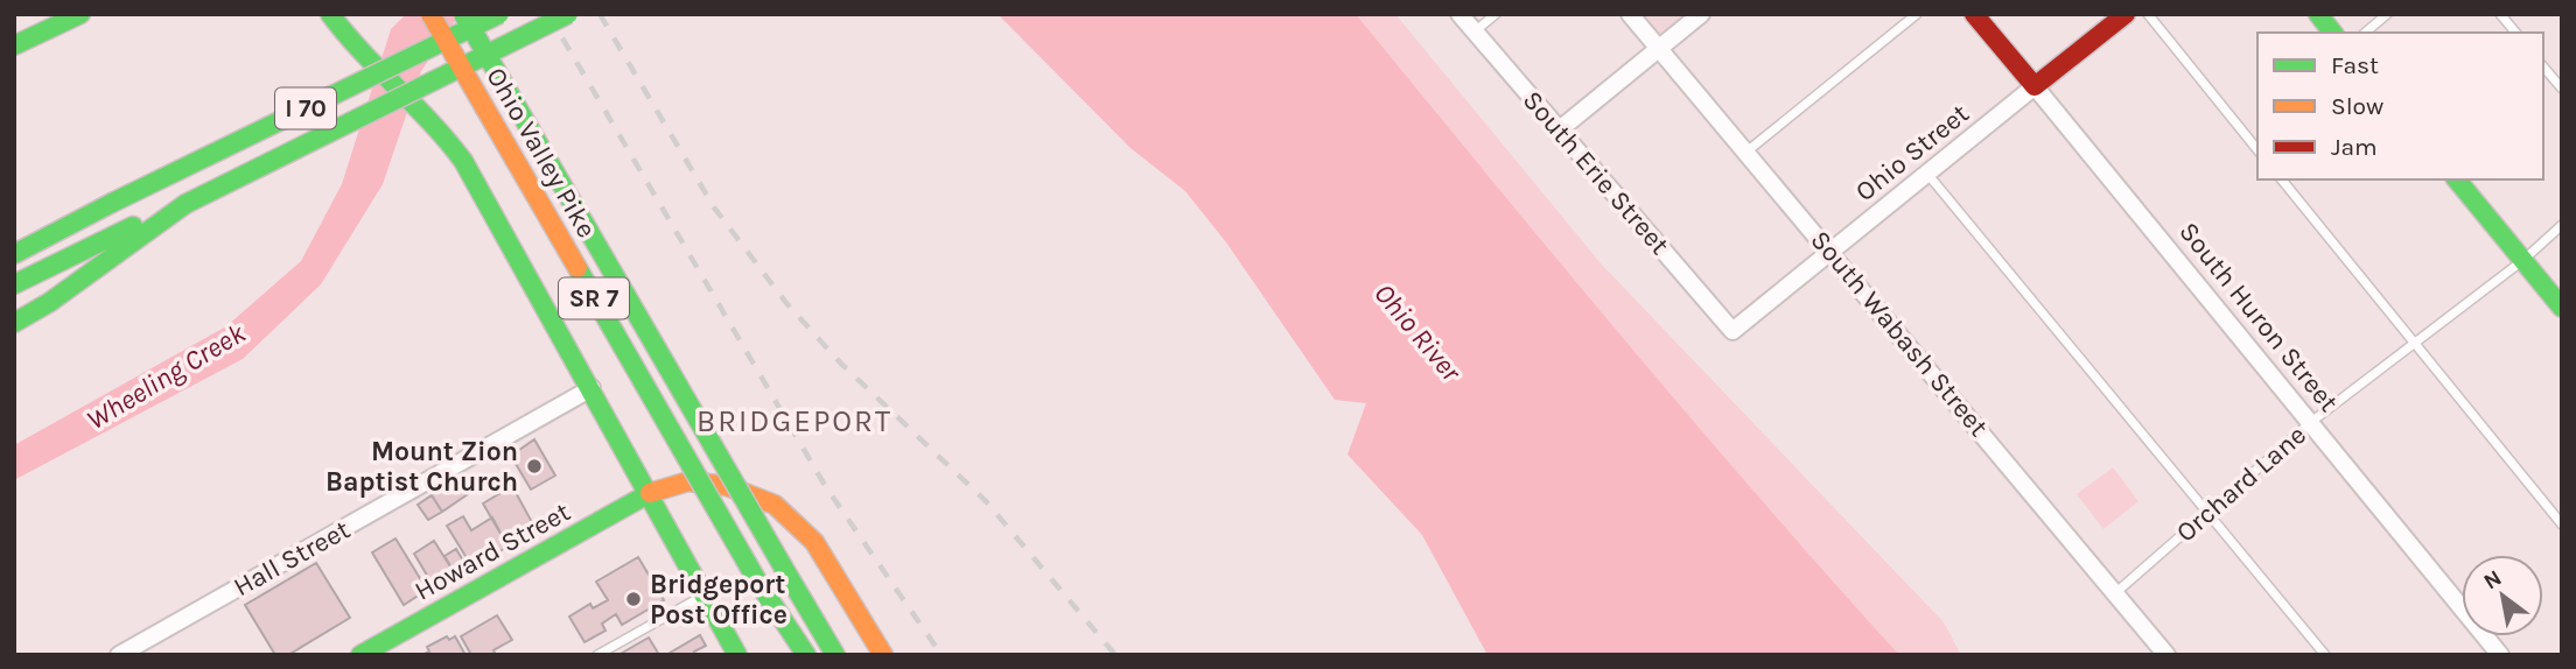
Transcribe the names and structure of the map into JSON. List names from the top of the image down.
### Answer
{
  "streets": {
    "main road": [
      "I 70",
      "Ohio Valley Pike",
      "Ohio Street",
      "SR 7",
      "South Huron Street",
      "Howard Street"
    ],
    "street": ["South Erie Street", "South Wabash Street", "Hall Street"],
    "lane": ["Orchard Lane"]
  },
  "crossings": [
    ["Ohio Street", "South Erie Street"],
    ["Ohio Street", "South Huron Street"],
    ["Ohio Street", "South Wabash Street"],
    ["South Huron Street", "Orchard Lane"],
    ["South Wabash Street", "Orchard Lane"]
  ],
  "districts": ["BRIDGEPORT"],
  "water": ["Ohio River", "Wheeling Creek"],
  "places": ["Mount Zion Baptist Church", "Bridgeport Post Office"],
  "legend": ["Fast", "Slow", "Jam"],
  "north": "top left"
}
